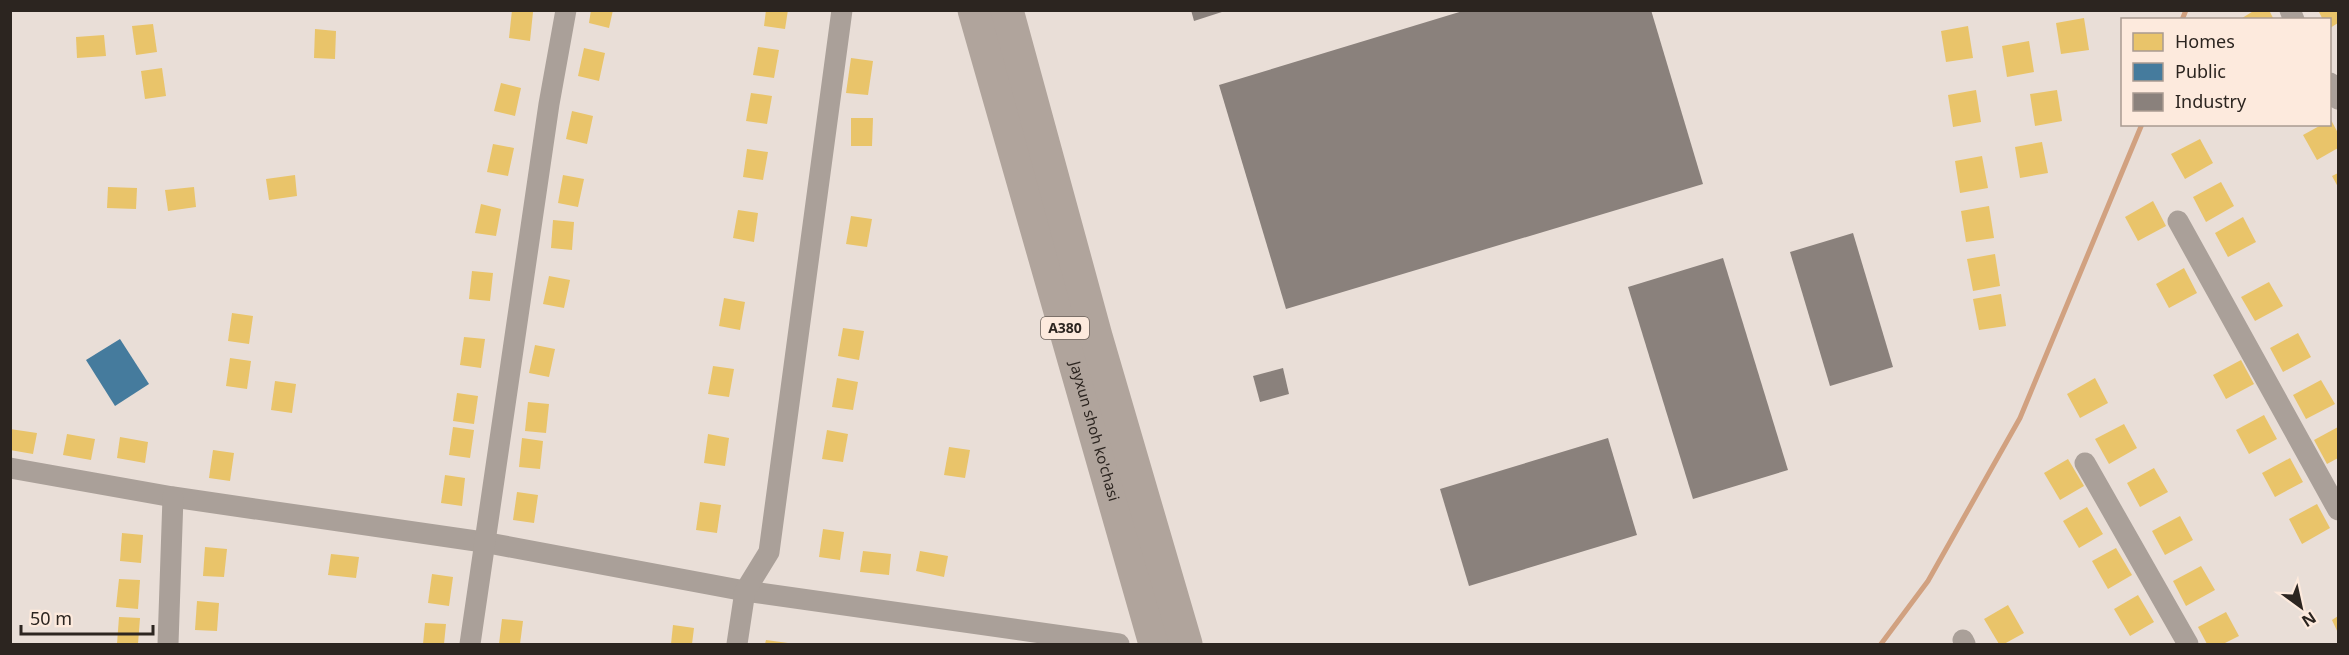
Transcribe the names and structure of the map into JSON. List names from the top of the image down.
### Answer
{
  "streets": {
    "highway": ["A380", "Jayxun shoh ko'chasi"]
  },
  "legend": ["Homes", "Public", "Industry"],
  "scale_bar": "50 m",
  "north": "bottom right"
}
